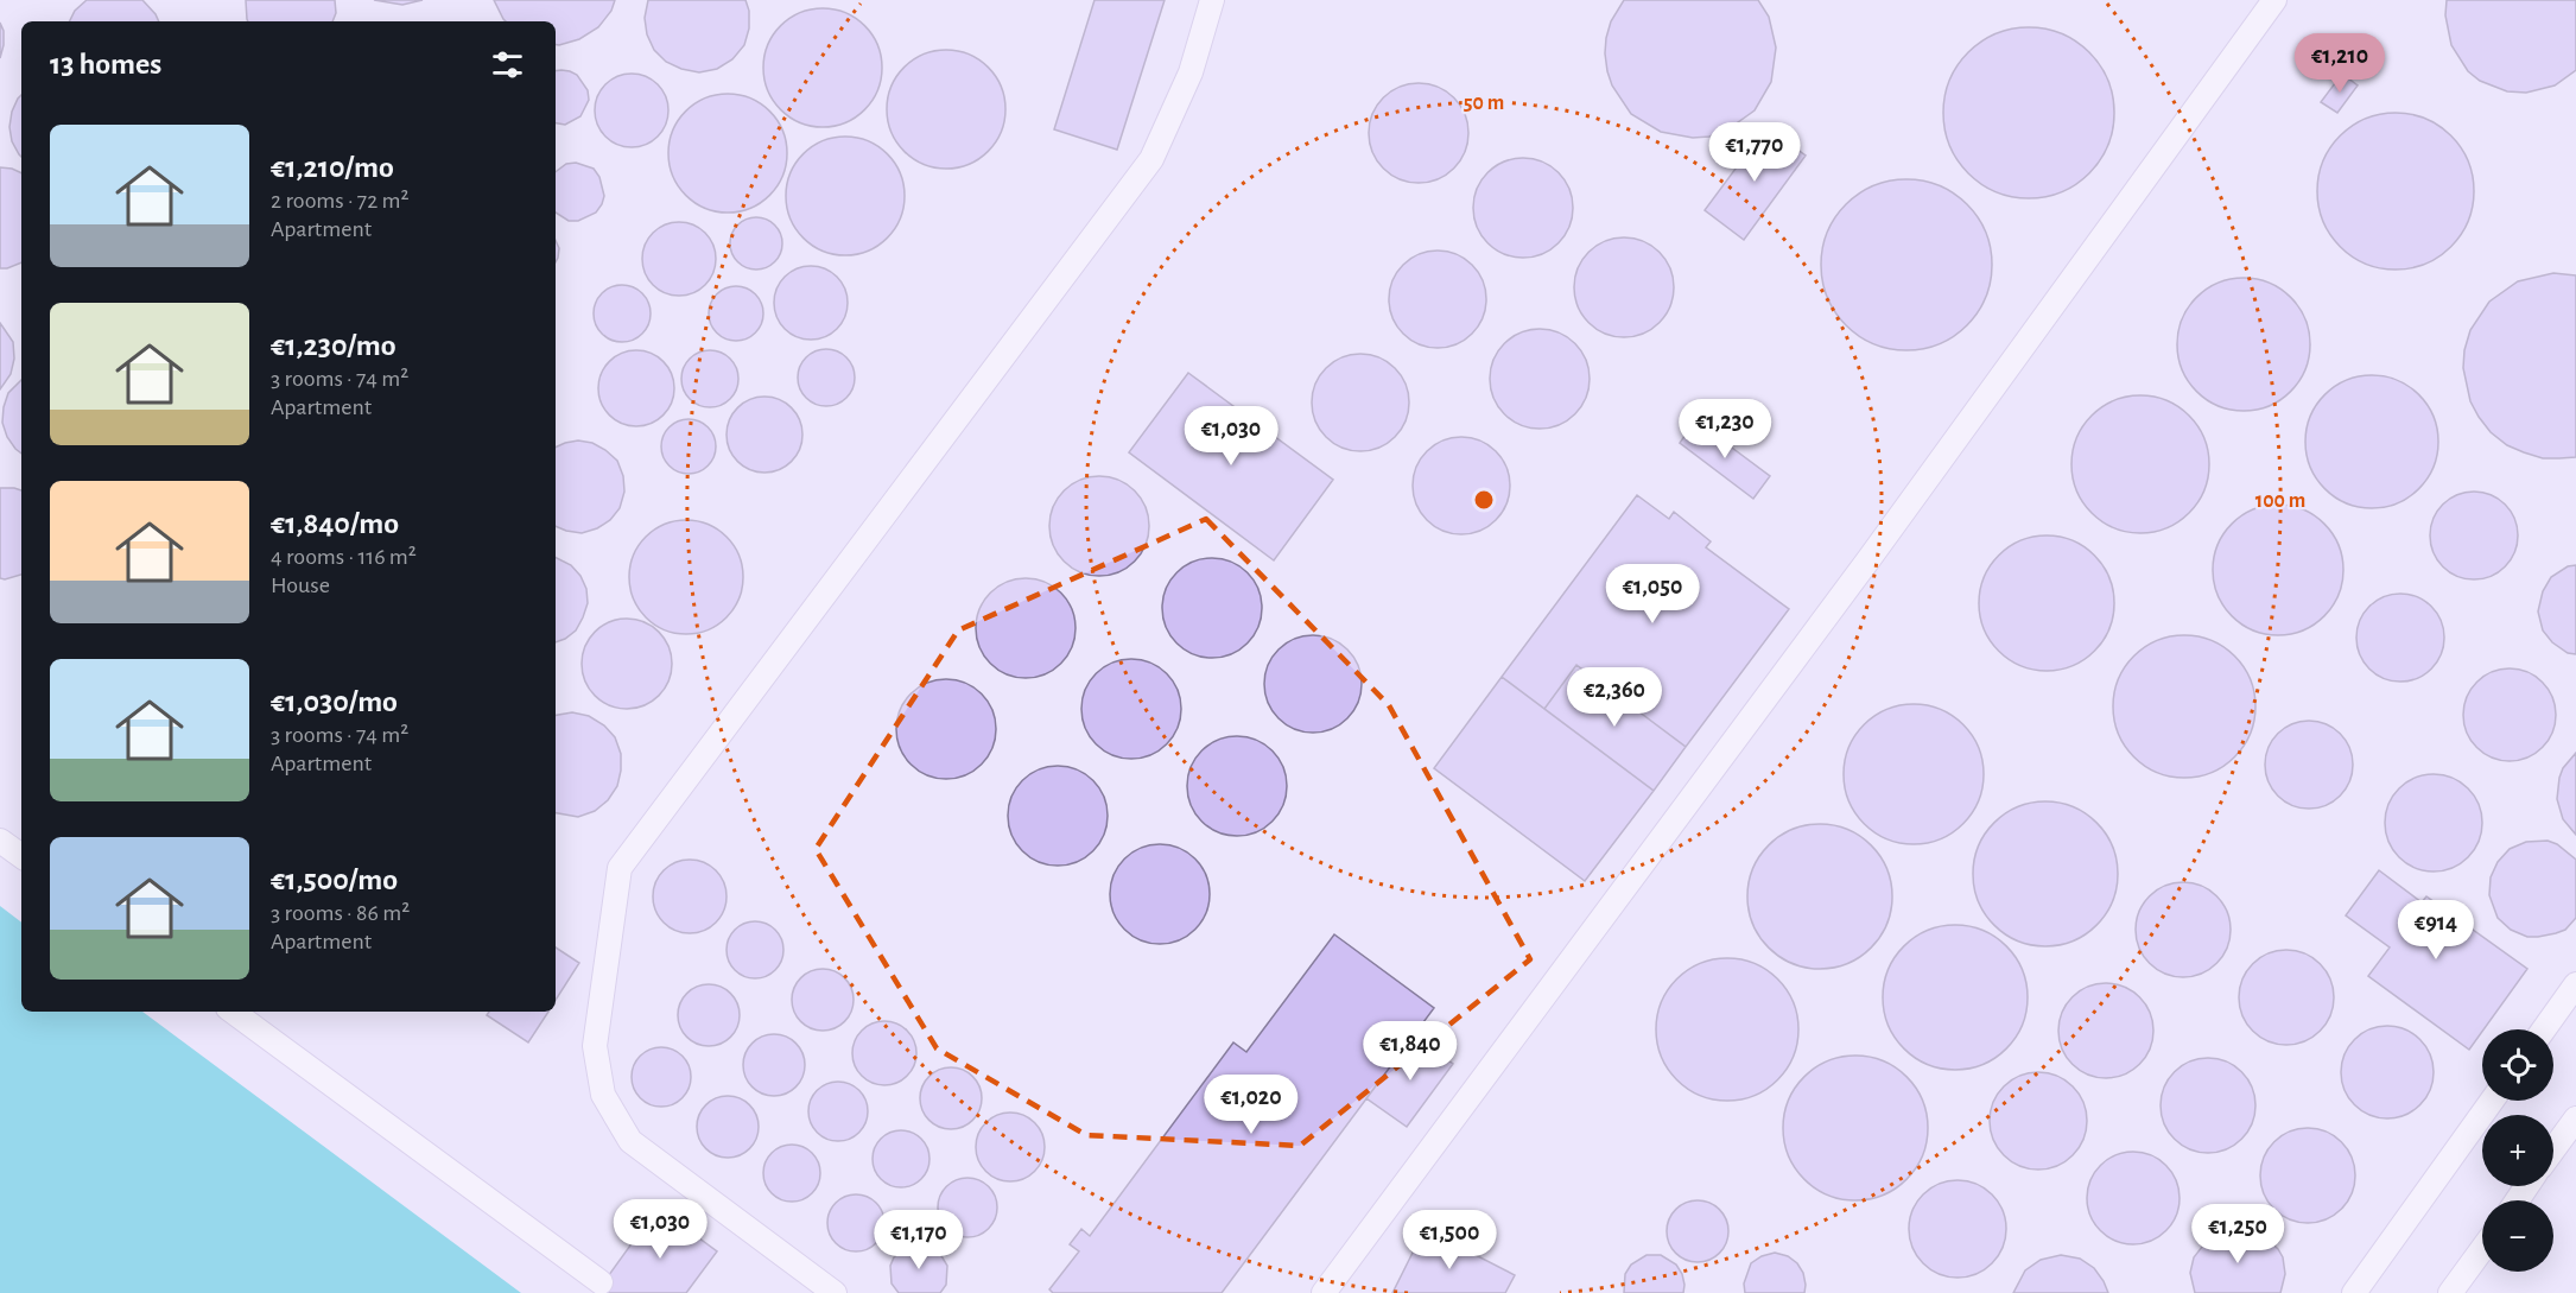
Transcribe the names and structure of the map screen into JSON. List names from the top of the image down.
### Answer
{
  "page": {
    "heading": "13 homes",
    "price": [
      "€1,210",
      "€1,770",
      "€1,230",
      "€1,030",
      "€1,050",
      "€2,360",
      "€914",
      "€1,840",
      "€1,020",
      "€1,030",
      "€1,250",
      "€1,170",
      "€1,500"
    ],
    "list": [
      {
        "name": "€1,210/mo",
        "note": "2 rooms · 72 m² · Apartment"
      },
      {
        "name": "€1,230/mo",
        "note": "3 rooms · 74 m² · Apartment"
      },
      {
        "name": "€1,840/mo",
        "note": "4 rooms · 116 m² · House"
      },
      {
        "name": "€1,030/mo",
        "note": "3 rooms · 74 m² · Apartment"
      },
      {
        "name": "€1,500/mo",
        "note": "3 rooms · 86 m² · Apartment"
      }
    ],
    "map_buttons": ["+", "−"]
  },
  "rings": ["50 m", "100 m"]
}
